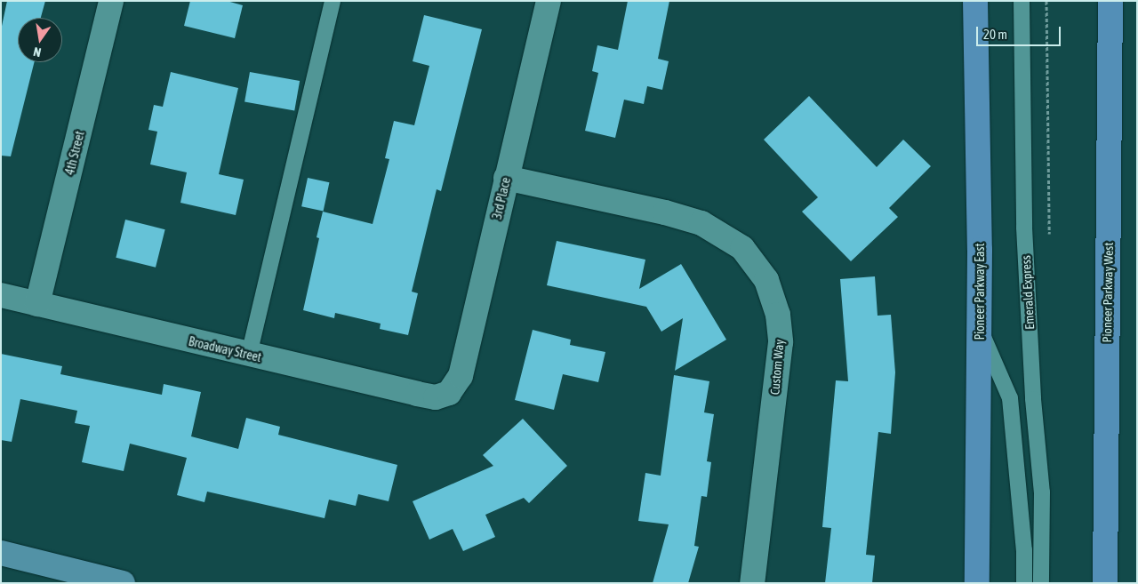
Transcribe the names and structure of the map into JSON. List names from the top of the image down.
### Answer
{
  "streets": {
    "main road": ["Pioneer Parkway East", "Pioneer Parkway West"],
    "street": [
      "4th Street",
      "3rd Place",
      "Broadway Street",
      "Custom Way"
    ],
    "lane": ["Emerald Express"]
  },
  "crossings": [
    ["4th Street", "Broadway Street"],
    ["3rd Place", "Broadway Street"],
    ["3rd Place", "Custom Way"]
  ],
  "scale_bar": "20 m",
  "north": "bottom"
}
